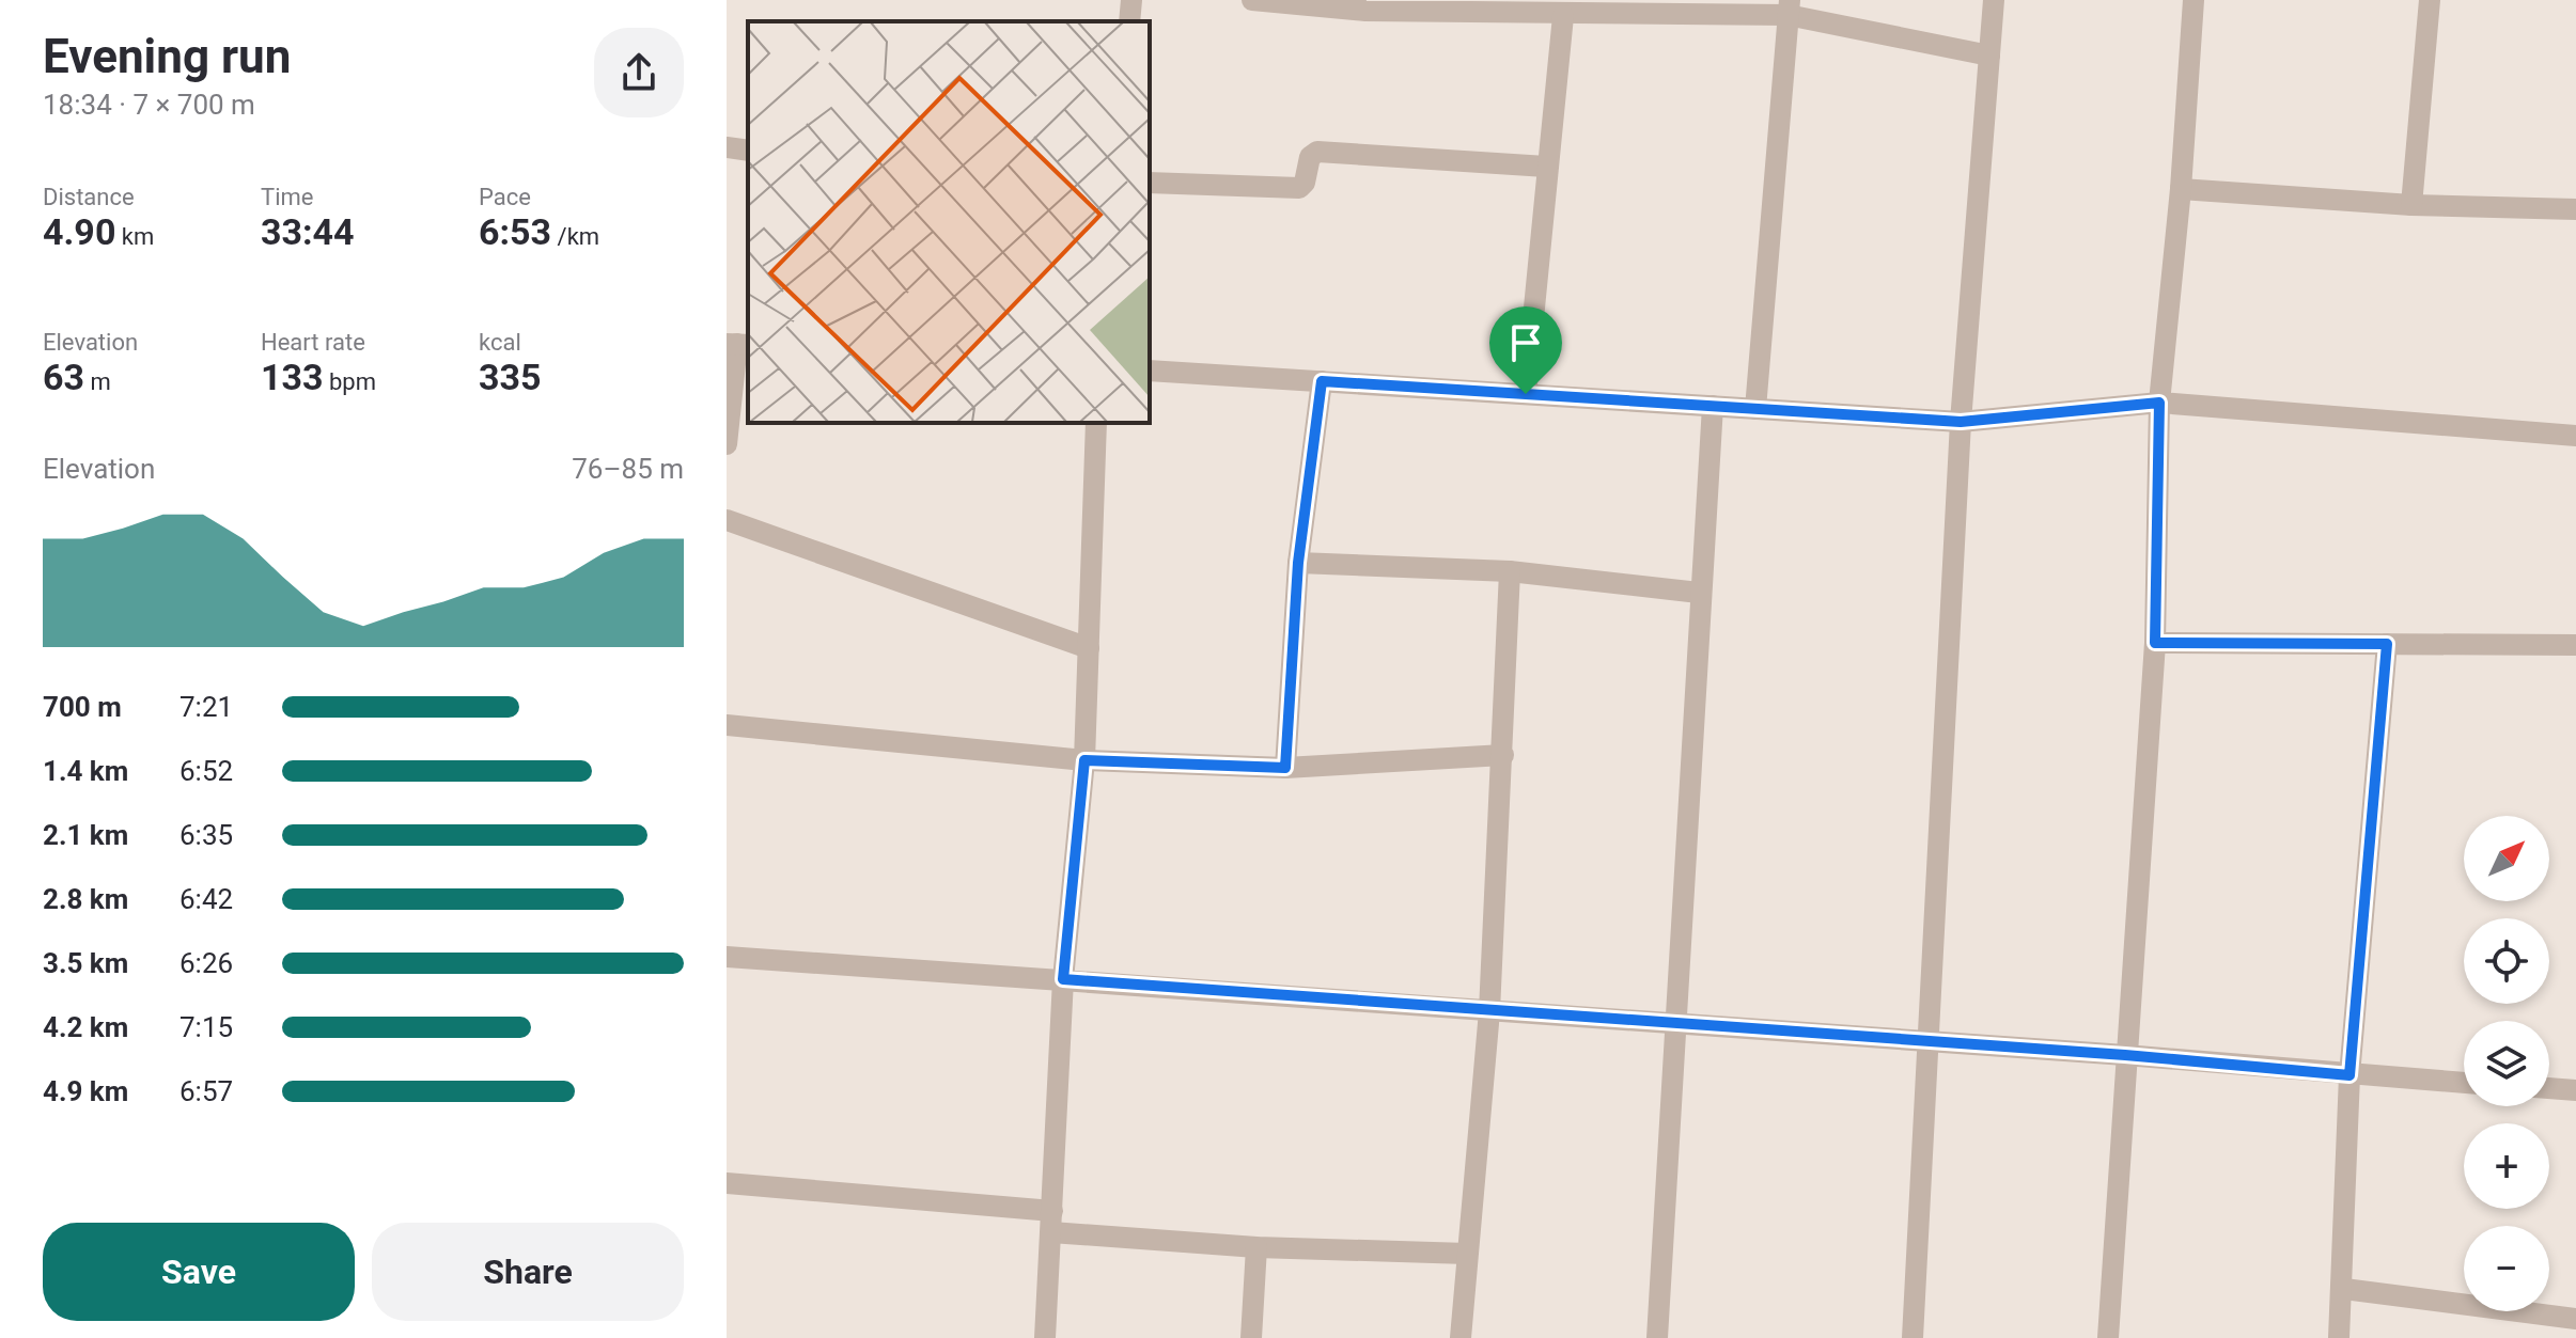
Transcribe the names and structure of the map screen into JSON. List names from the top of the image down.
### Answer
{
  "north": "top right",
  "page": {
    "heading": ["Evening run", "18:34 · 7 × 700 m"],
    "stats": [
      ["Distance", "4.90 km"],
      ["Time", "33:44"],
      ["Pace", "6:53 /km"],
      ["Elevation", "63 m"],
      ["Heart rate", "133 bpm"],
      ["kcal", "335"]
    ],
    "chart": ["Elevation", "76–85 m"],
    "list": [
      {
        "name": "700 m",
        "note": "7:21"
      },
      {
        "name": "1.4 km",
        "note": "6:52"
      },
      {
        "name": "2.1 km",
        "note": "6:35"
      },
      {
        "name": "2.8 km",
        "note": "6:42"
      },
      {
        "name": "3.5 km",
        "note": "6:26"
      },
      {
        "name": "4.2 km",
        "note": "7:15"
      },
      {
        "name": "4.9 km",
        "note": "6:57"
      }
    ],
    "map_buttons": ["+", "−"],
    "buttons": ["Save", "Share"]
  }
}
